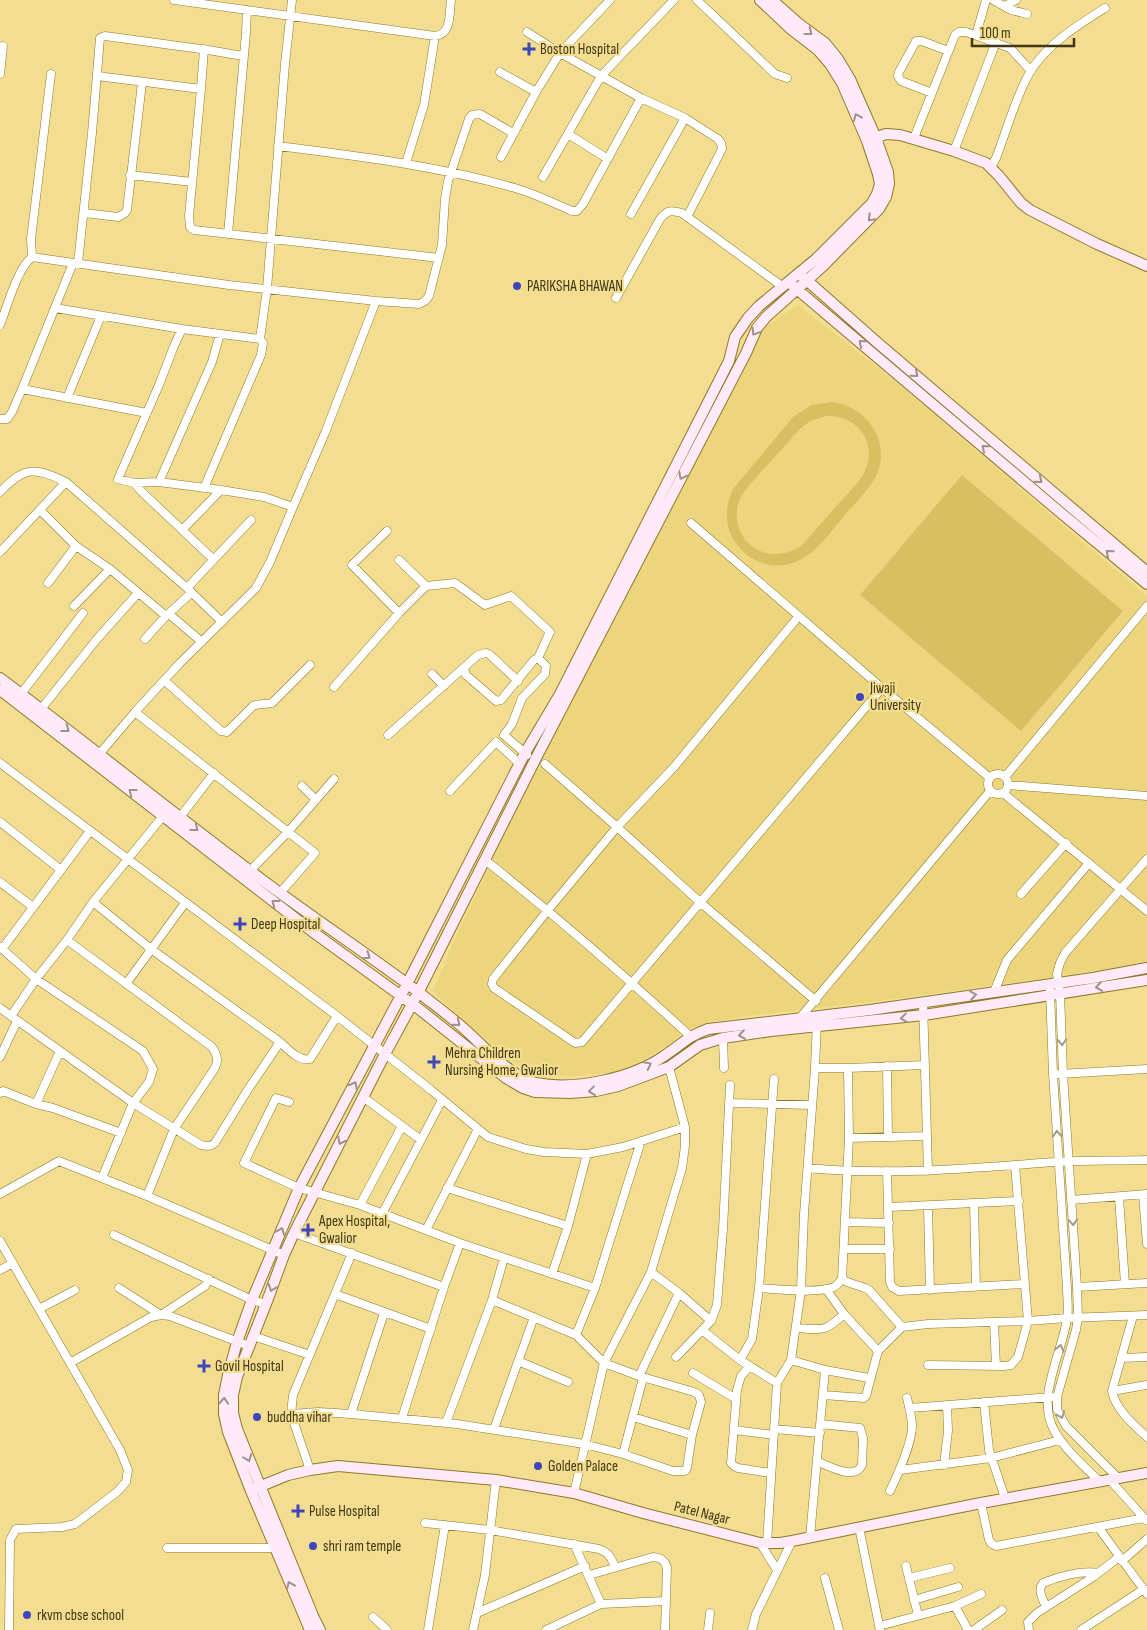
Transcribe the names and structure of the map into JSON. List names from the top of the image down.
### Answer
{
  "streets": {
    "main road": ["Patel Nagar"]
  },
  "places": {
    "health": [
      "Boston Hospital",
      "Deep Hospital",
      "Mehra Children Nursing Home, Gwalior",
      "Apex Hospital, Gwalior",
      "Govil Hospital",
      "Pulse Hospital"
    ],
    "other": [
      "PARIKSHA BHAWAN",
      "Jiwaji University",
      "buddha vihar",
      "Golden Palace",
      "shri ram temple",
      "rkvm cbse school"
    ]
  },
  "scale_bar": "100 m"
}
